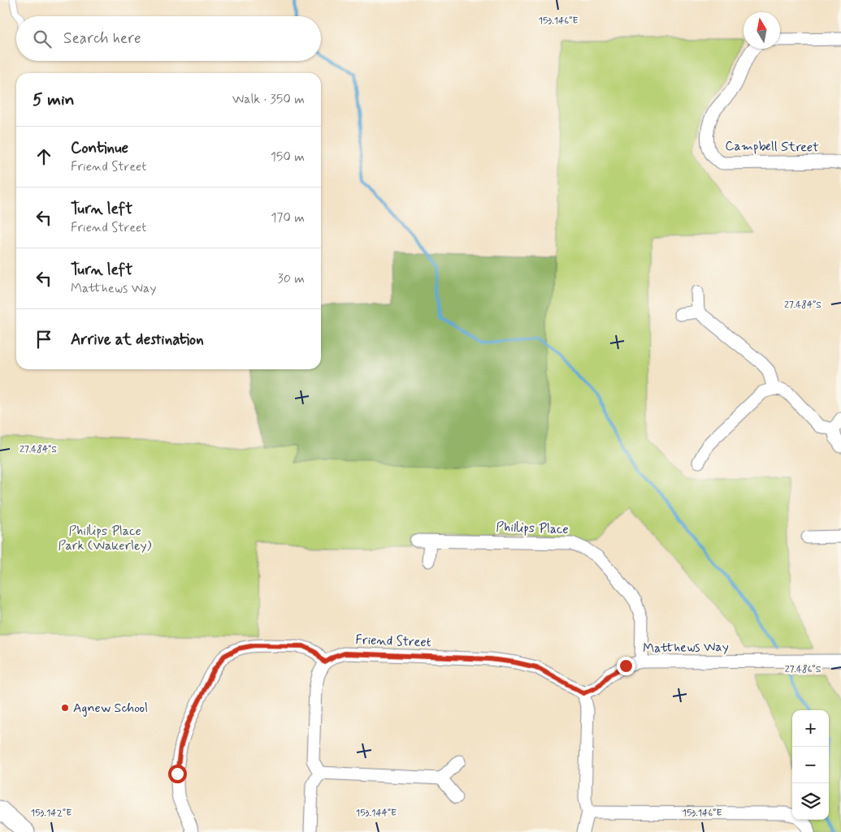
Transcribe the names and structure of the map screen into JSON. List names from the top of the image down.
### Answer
{
  "streets": {
    "street": [
      "Campbell Street",
      "Phillips Place",
      "Friend Street",
      "Matthews Way"
    ]
  },
  "crossings": [
    ["Phillips Place", "Matthews Way"],
    ["Friend Street", "Matthews Way"]
  ],
  "parks": ["Phillips Place Park (Wakerley)"],
  "places": ["Agnew School"],
  "north": "top",
  "page": {
    "search": "Search here",
    "heading": ["5 min", "Walk · 350 m"],
    "list": [
      ["Continue", "Friend Street", "150 m"],
      ["Turn left", "Friend Street", "170 m"],
      ["Turn left", "Matthews Way", "30 m"],
      "Arrive at destination"
    ],
    "map_buttons": ["+", "−"]
  },
  "coordinates": [
    "153.146°E",
    "27.484°S",
    "27.486°S",
    "153.142°E",
    "153.144°E"
  ]
}
